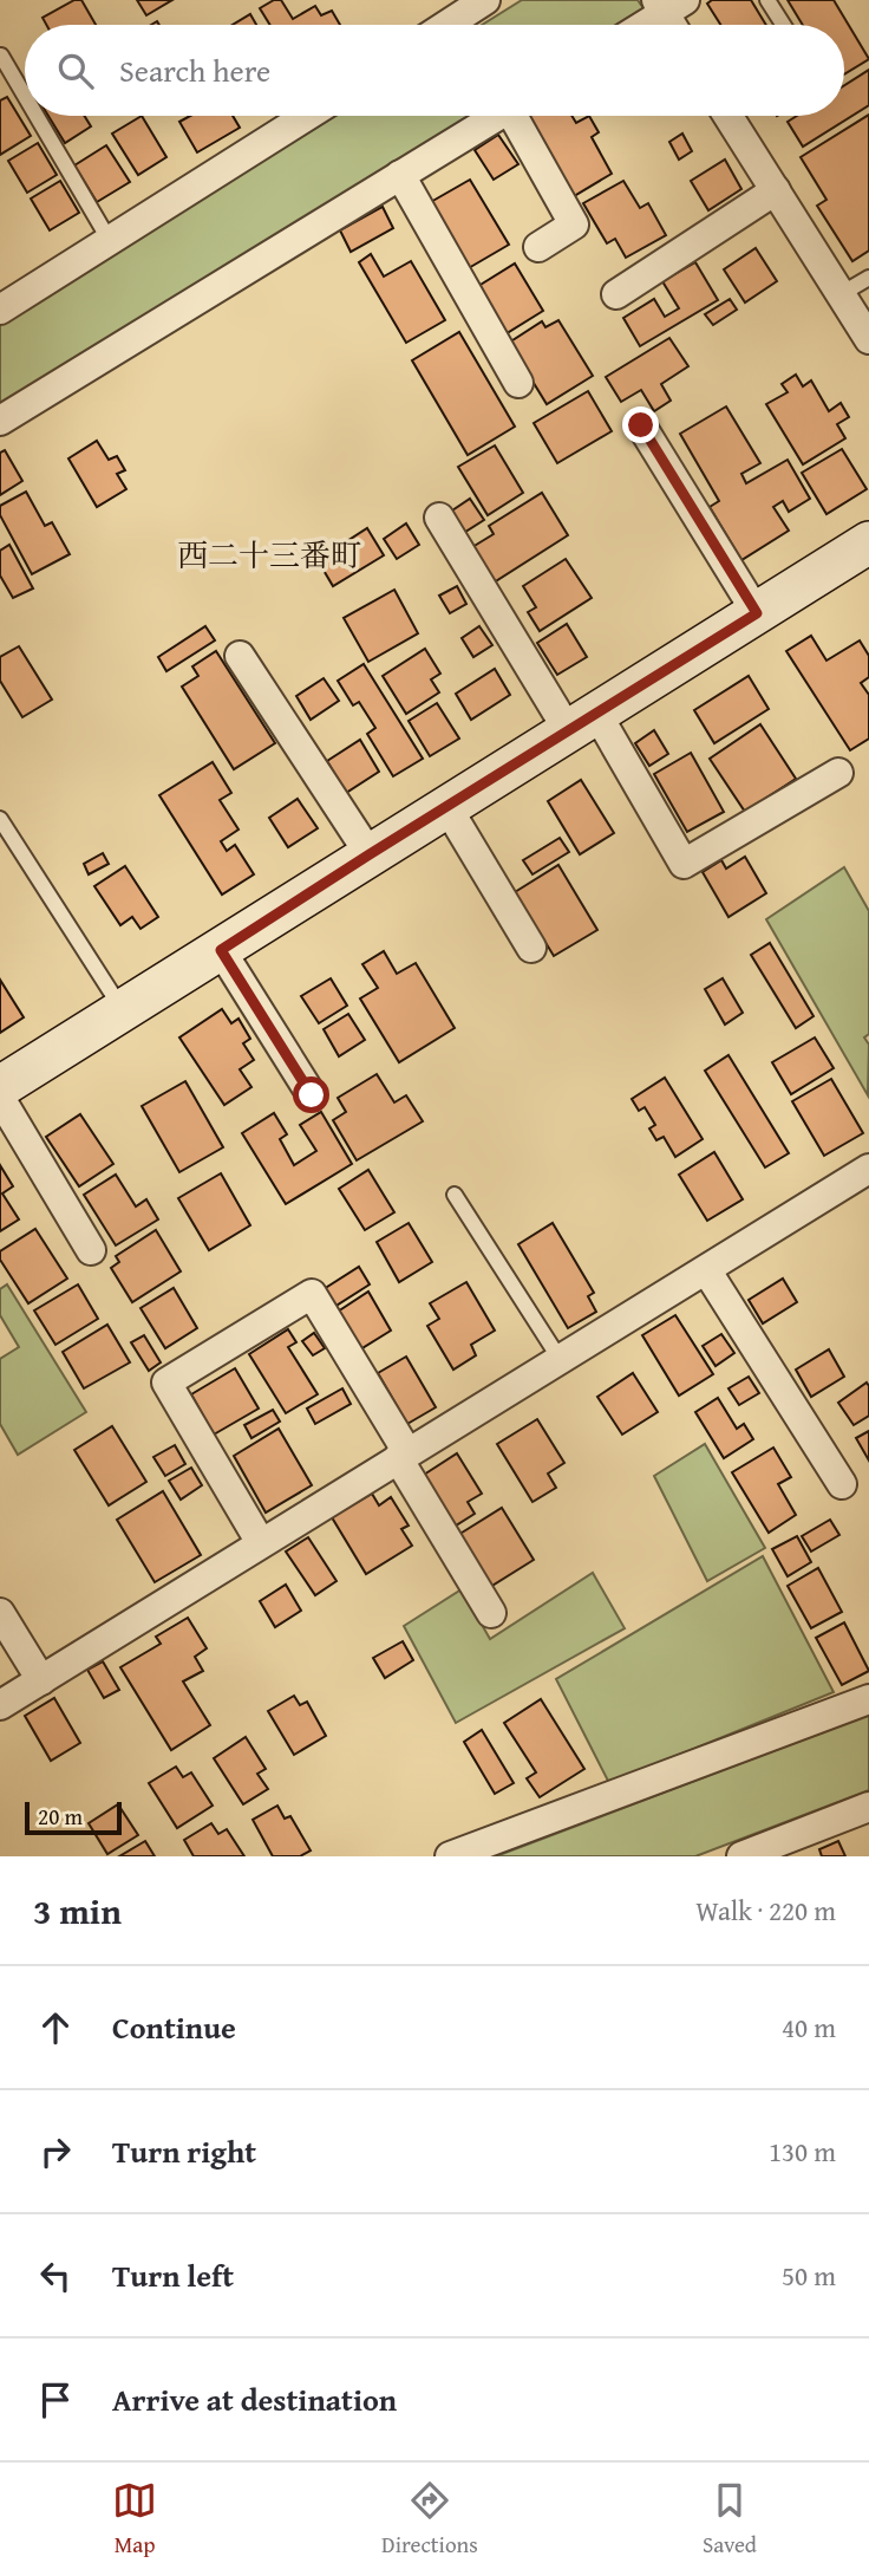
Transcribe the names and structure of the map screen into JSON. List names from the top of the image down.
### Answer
{
  "districts": ["西二十三番町"],
  "scale_bar": "20 m",
  "page": {
    "search": "Search here",
    "scale": "20 m",
    "heading": ["3 min", "Walk · 220 m"],
    "list": [
      ["Continue", "40 m"],
      ["Turn right", "130 m"],
      ["Turn left", "50 m"],
      "Arrive at destination"
    ],
    "nav": ["Map", "Directions", "Saved"]
  }
}
